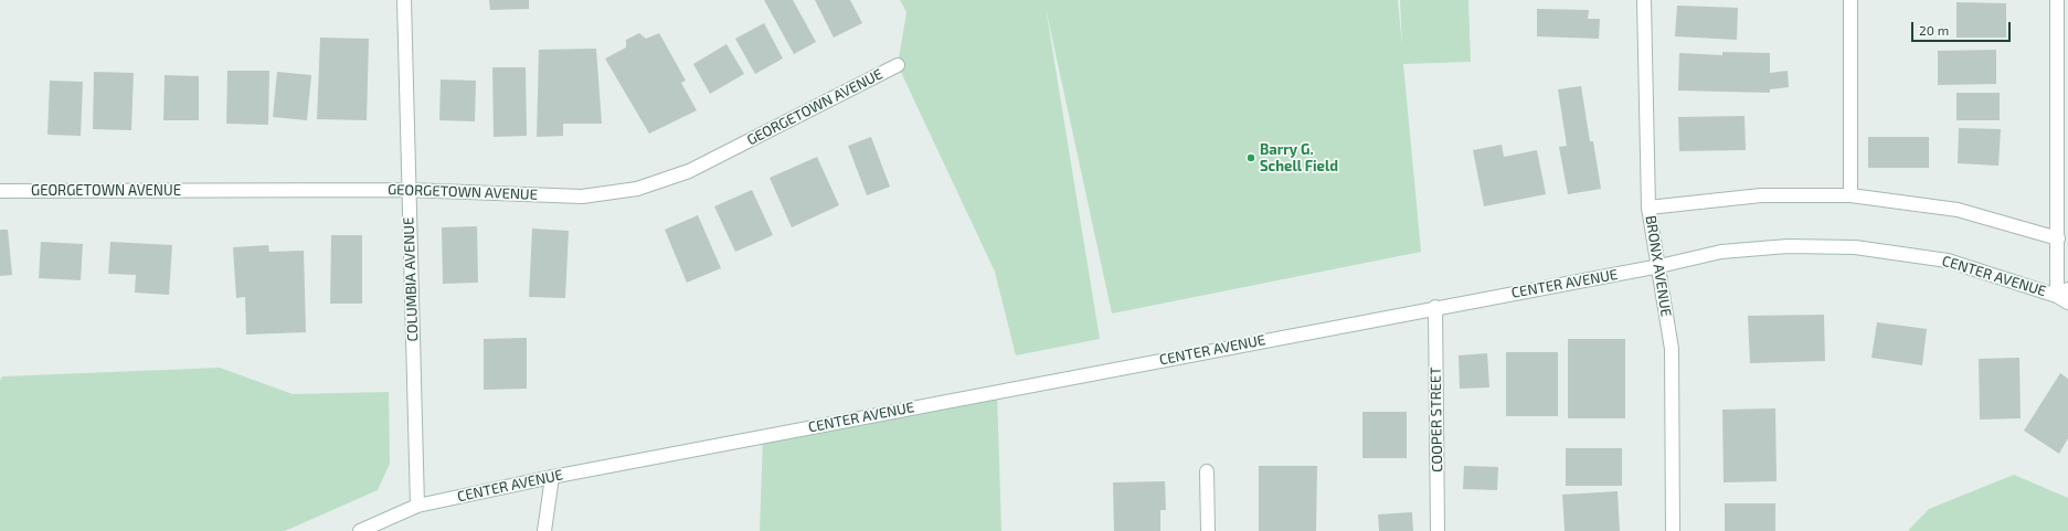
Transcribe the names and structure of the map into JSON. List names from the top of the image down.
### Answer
{
  "streets": {
    "street": [
      "GEORGETOWN AVENUE",
      "BRONX AVENUE",
      "CENTER AVENUE",
      "COLUMBIA AVENUE",
      "COOPER STREET"
    ]
  },
  "crossings": [
    ["GEORGETOWN AVENUE", "COLUMBIA AVENUE"],
    ["BRONX AVENUE", "CENTER AVENUE"],
    ["CENTER AVENUE", "COLUMBIA AVENUE"],
    ["CENTER AVENUE", "COOPER STREET"]
  ],
  "places": ["Barry G. Schell Field"],
  "scale_bar": "20 m"
}
